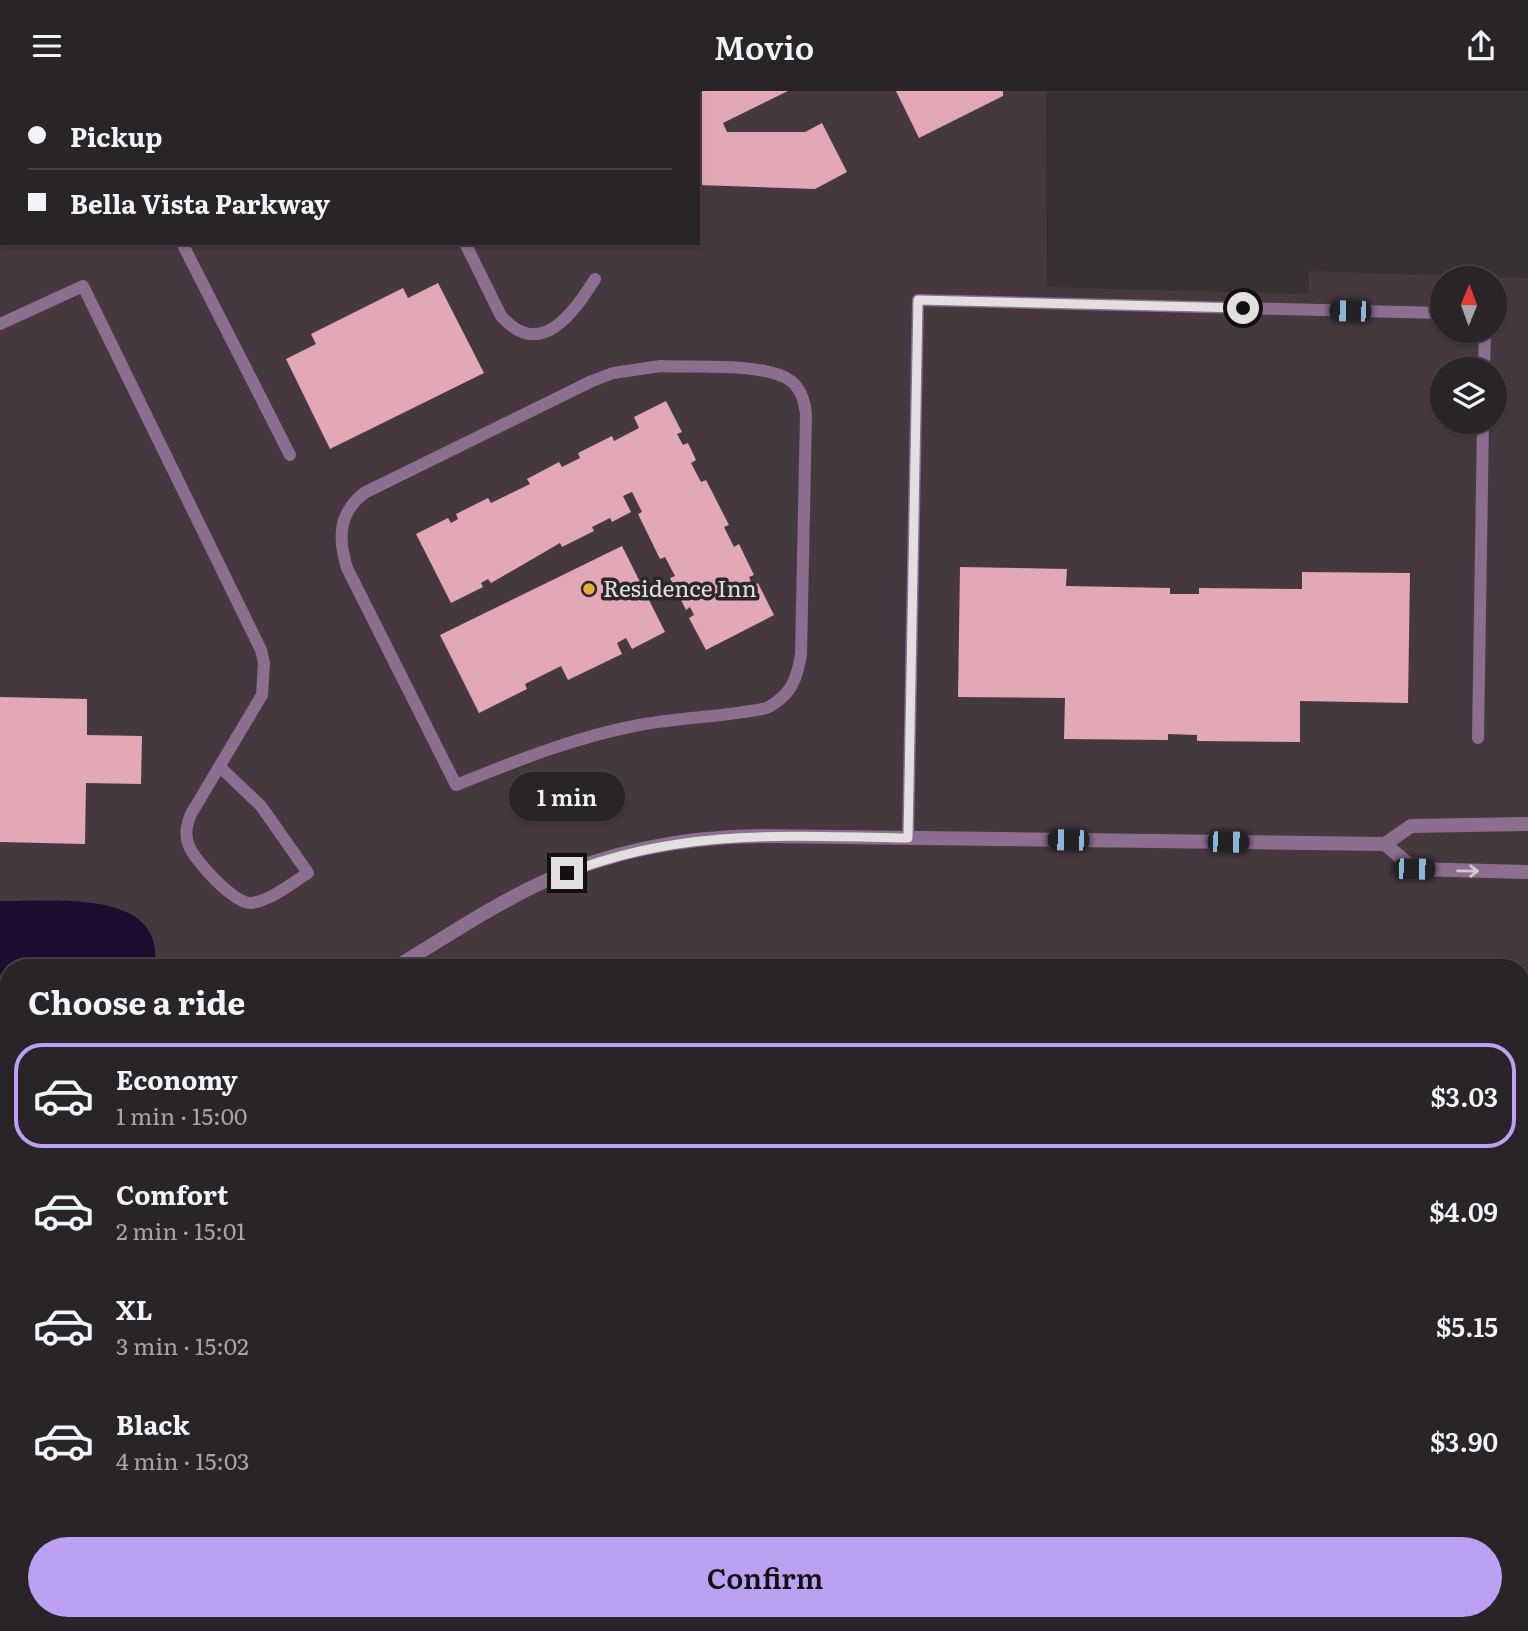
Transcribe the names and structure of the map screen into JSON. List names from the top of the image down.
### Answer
{
  "places": ["Residence Inn"],
  "north": "top",
  "page": {
    "header": "Movio",
    "banner": ["Pickup", "Bella Vista Parkway"],
    "bubble": "1 min",
    "heading": "Choose a ride",
    "list": [
      {
        "name": "Economy",
        "note": "1 min · 15:00",
        "value": "$3.03"
      },
      {
        "name": "Comfort",
        "note": "2 min · 15:01",
        "value": "$4.09"
      },
      {
        "name": "XL",
        "note": "3 min · 15:02",
        "value": "$5.15"
      },
      {
        "name": "Black",
        "note": "4 min · 15:03",
        "value": "$3.90"
      }
    ],
    "buttons": "Confirm"
  }
}
